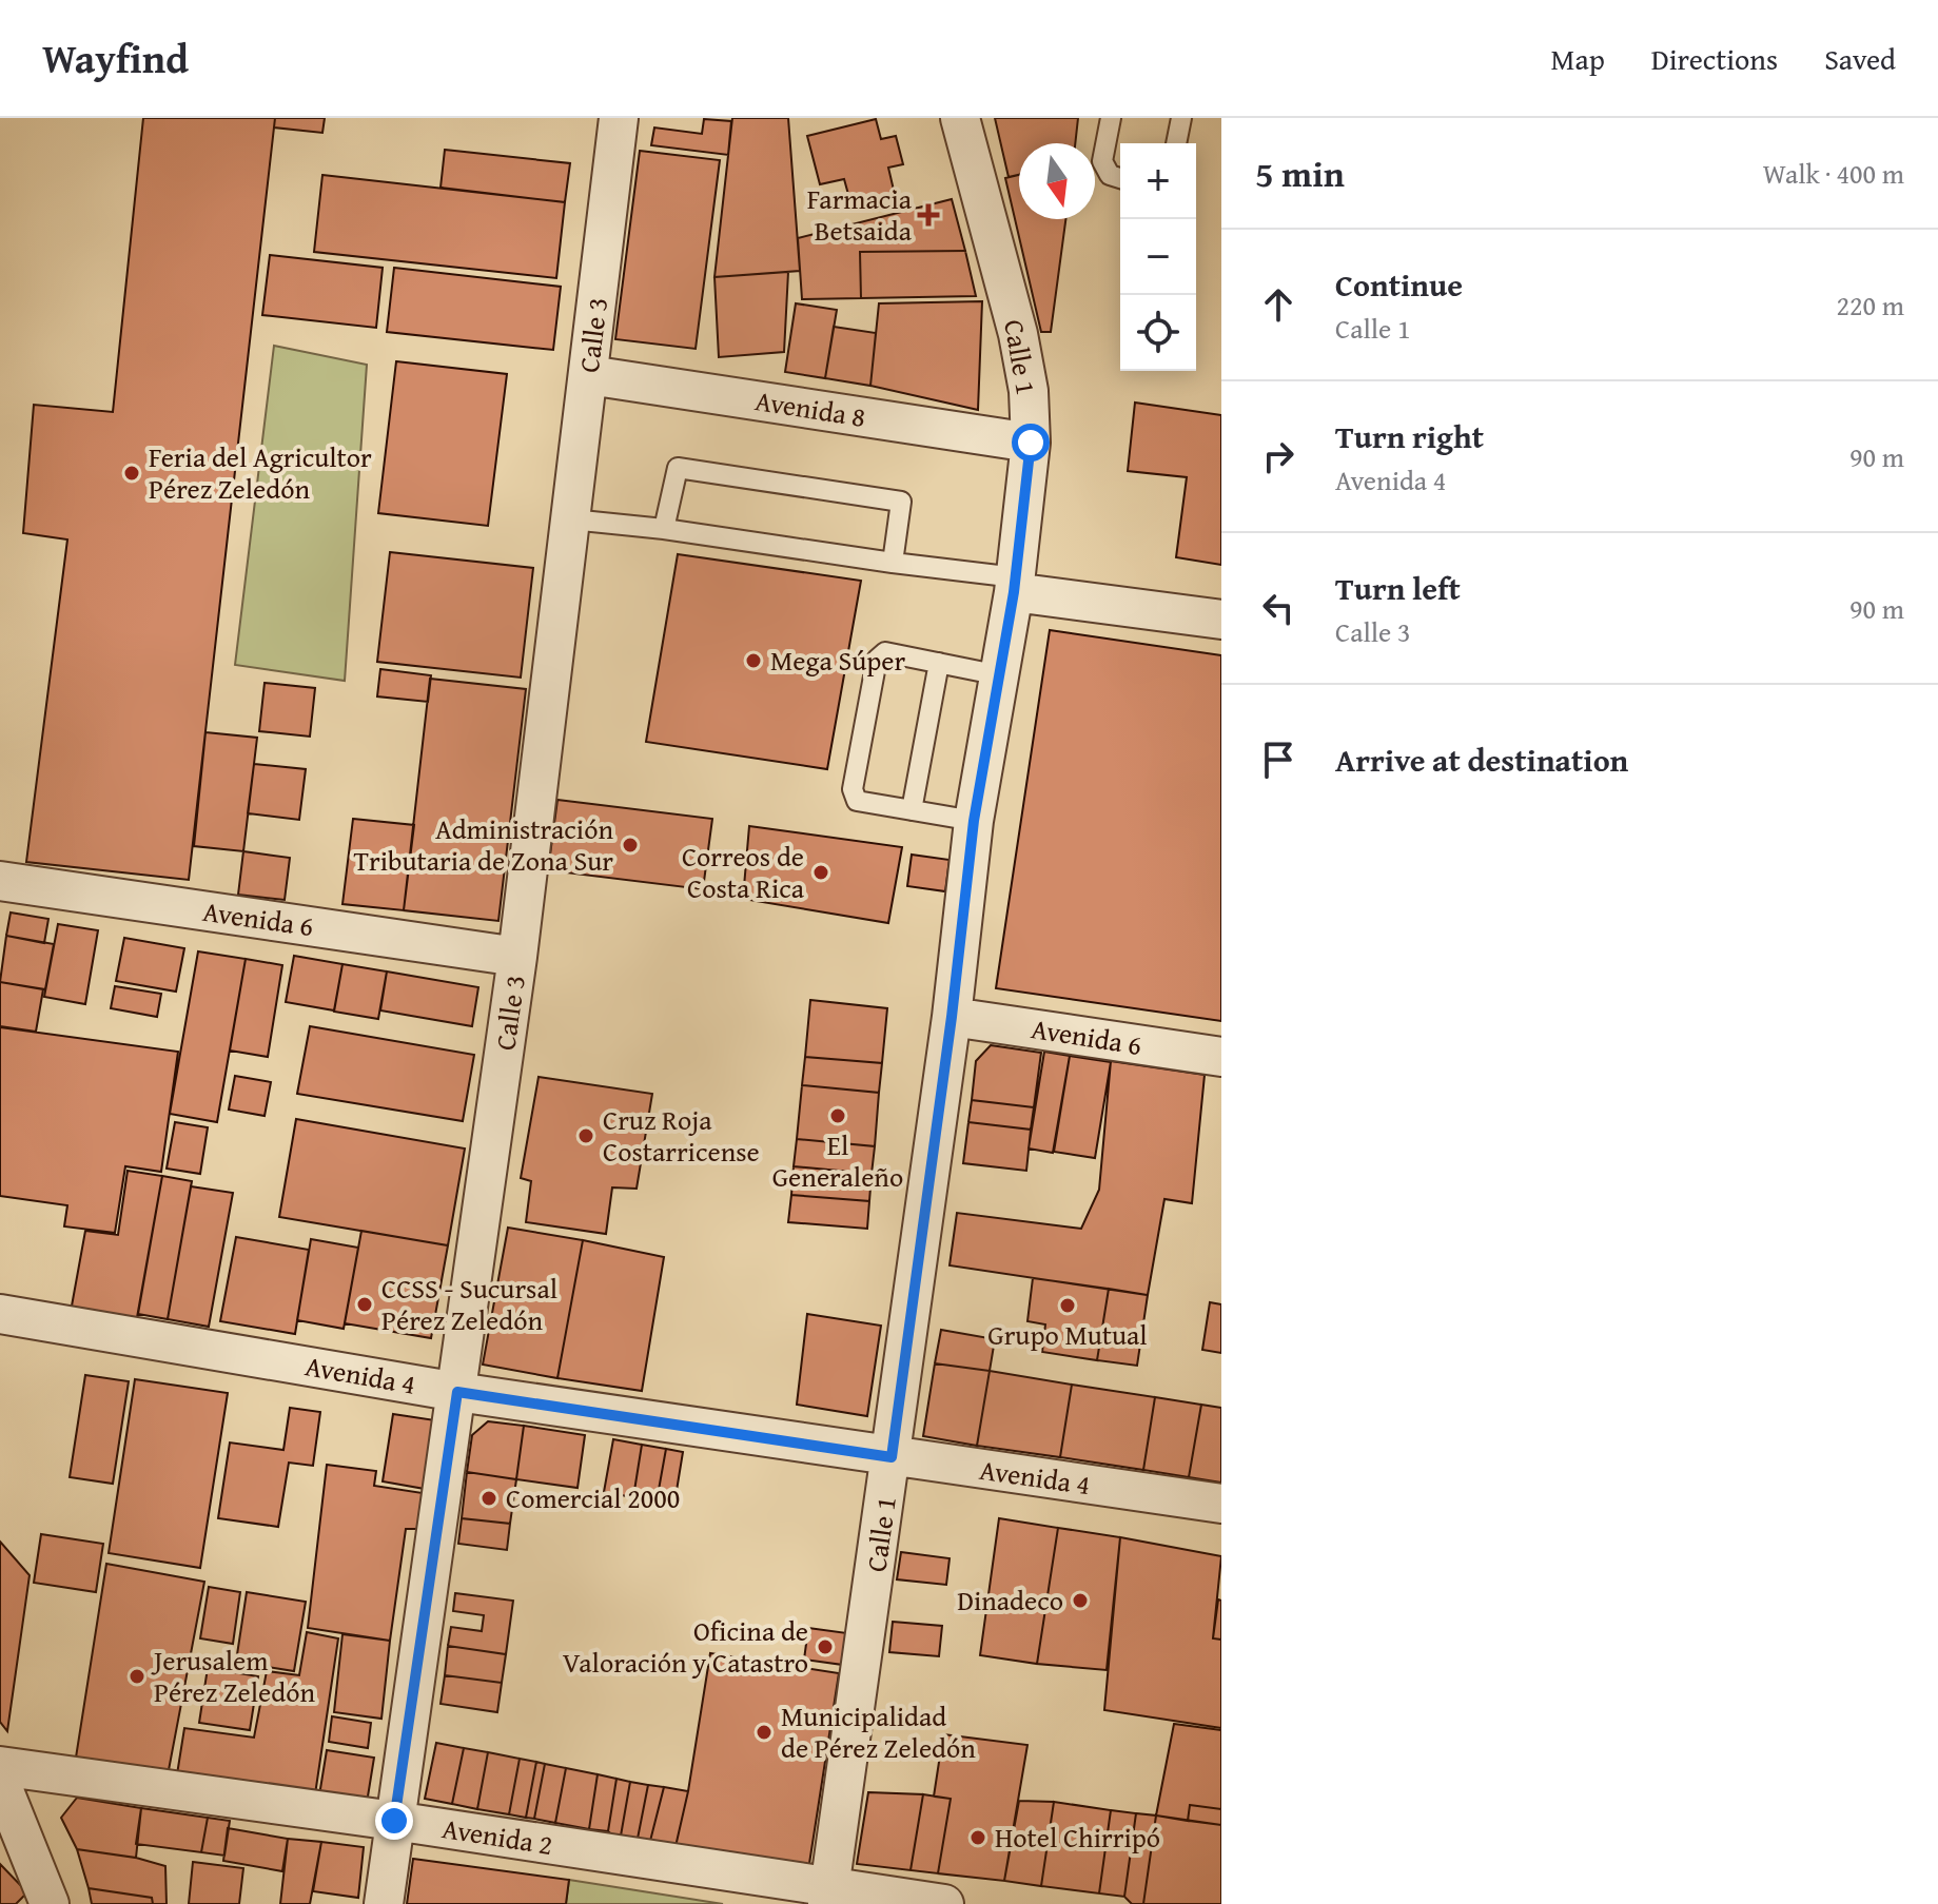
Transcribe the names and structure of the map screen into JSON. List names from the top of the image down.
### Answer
{
  "streets": {
    "street": [
      "Calle 3",
      "Calle 1",
      "Avenida 8",
      "Avenida 6",
      "Avenida 4",
      "Avenida 2"
    ]
  },
  "crossings": [
    ["Calle 3", "Avenida 8"],
    ["Calle 3", "Avenida 6"],
    ["Calle 3", "Avenida 4"],
    ["Calle 3", "Avenida 2"],
    ["Calle 1", "Avenida 8"],
    ["Calle 1", "Avenida 6"],
    ["Calle 1", "Avenida 4"],
    ["Calle 1", "Avenida 2"]
  ],
  "places": {
    "health": ["Farmacia Betsaida"],
    "other": [
      "Feria del Agricultor Pérez Zeledón",
      "Mega Súper",
      "Administración Tributaria de Zona Sur",
      "Correos de Costa Rica",
      "El Generaleño",
      "Cruz Roja Costarricense",
      "CCSS - Sucursal Pérez Zeledón",
      "Grupo Mutual",
      "Comercial 2000",
      "Dinadeco",
      "Oficina de Valoración y Catastro",
      "Jerusalem Pérez Zeledón",
      "Municipalidad de Pérez Zeledón",
      "Hotel Chirripó"
    ]
  },
  "north": "bottom",
  "page": {
    "header": "Wayfind",
    "nav": ["Map", "Directions", "Saved"],
    "heading": ["5 min", "Walk · 400 m"],
    "map_buttons": ["+", "−"],
    "list": [
      ["Continue", "Calle 1", "220 m"],
      ["Turn right", "Avenida 4", "90 m"],
      ["Turn left", "Calle 3", "90 m"],
      "Arrive at destination"
    ]
  }
}
